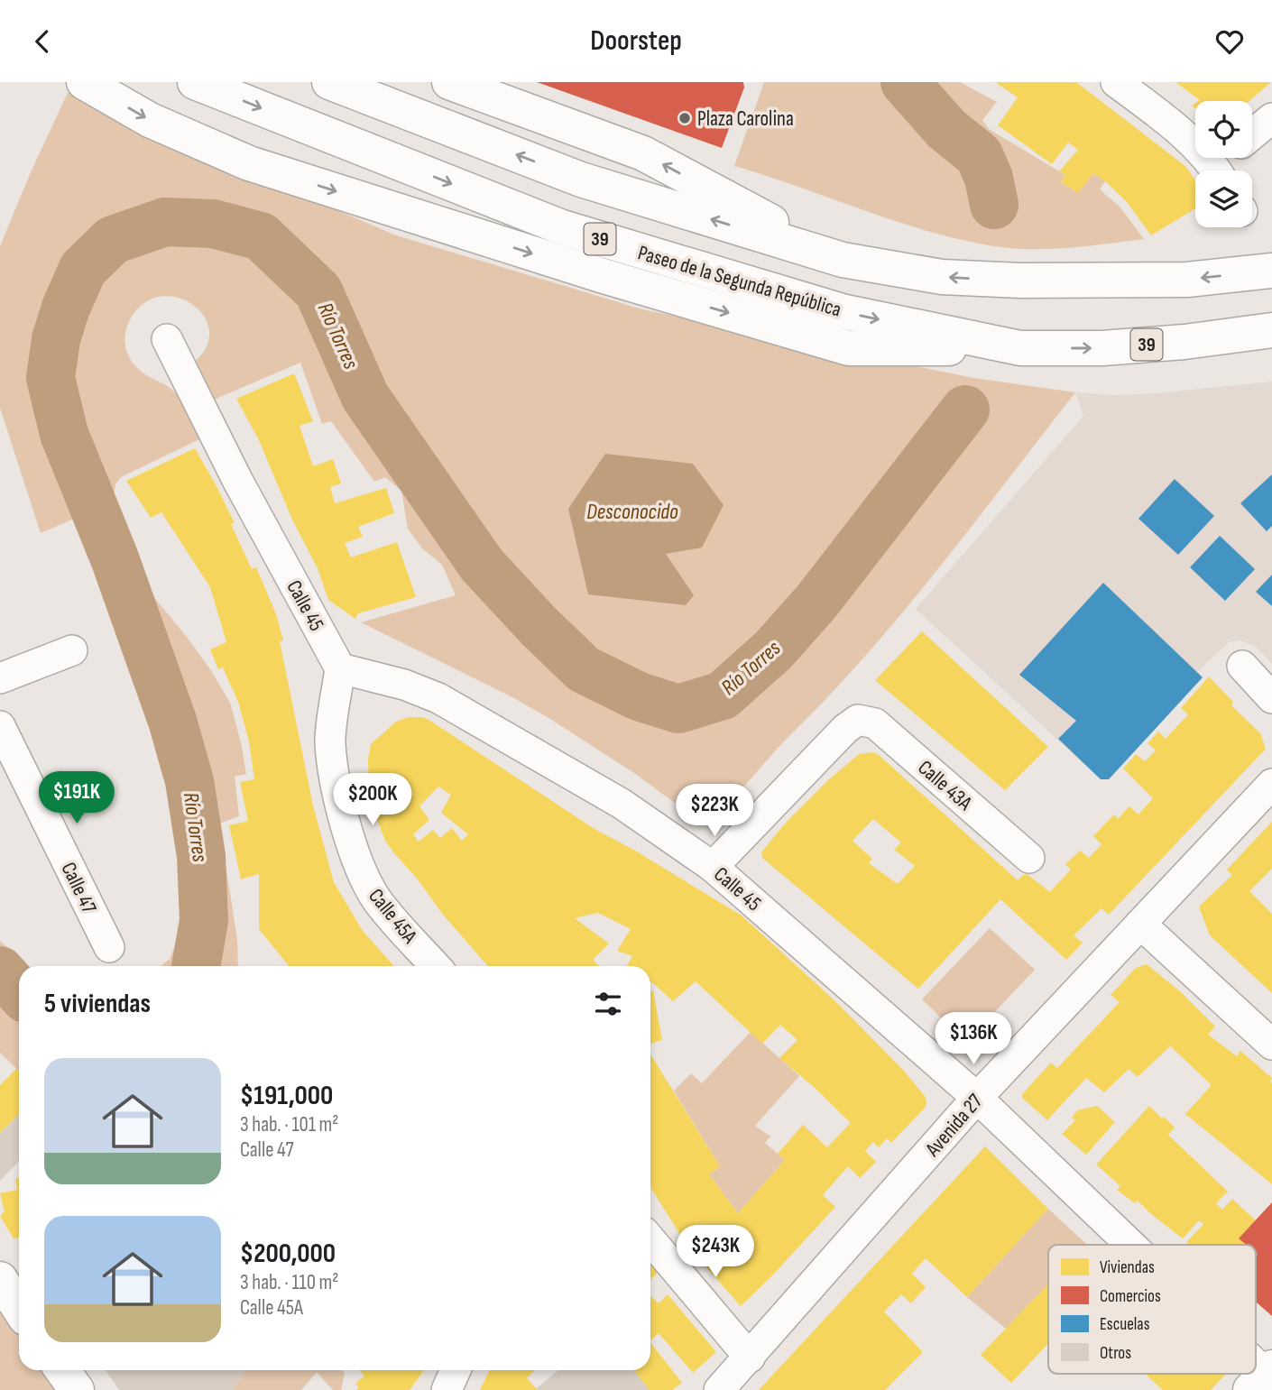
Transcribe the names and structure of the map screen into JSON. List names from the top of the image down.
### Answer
{
  "streets": {
    "main road": ["39", "Paseo de la Segunda República"],
    "street": [
      "Calle 45",
      "Calle 43A",
      "Calle 47",
      "Calle 45A",
      "Avenida 27"
    ]
  },
  "crossings": [
    ["Calle 45", "Calle 43A"],
    ["Calle 45", "Calle 45A"],
    ["Calle 45", "Avenida 27"]
  ],
  "water": ["Río Torres", "Desconocido"],
  "places": ["Plaza Carolina"],
  "legend": [
    "Viviendas",
    "Comercios",
    "Escuelas",
    "Otros"
  ],
  "page": {
    "header": "Doorstep",
    "price": [
      "$191K",
      "$200K",
      "$223K",
      "$136K",
      "$243K"
    ],
    "heading": "5 viviendas",
    "list": [
      {
        "name": "$191,000",
        "note": "3 hab. · 101 m² · Calle 47"
      },
      {
        "name": "$200,000",
        "note": "3 hab. · 110 m² · Calle 45A"
      }
    ]
  }
}
